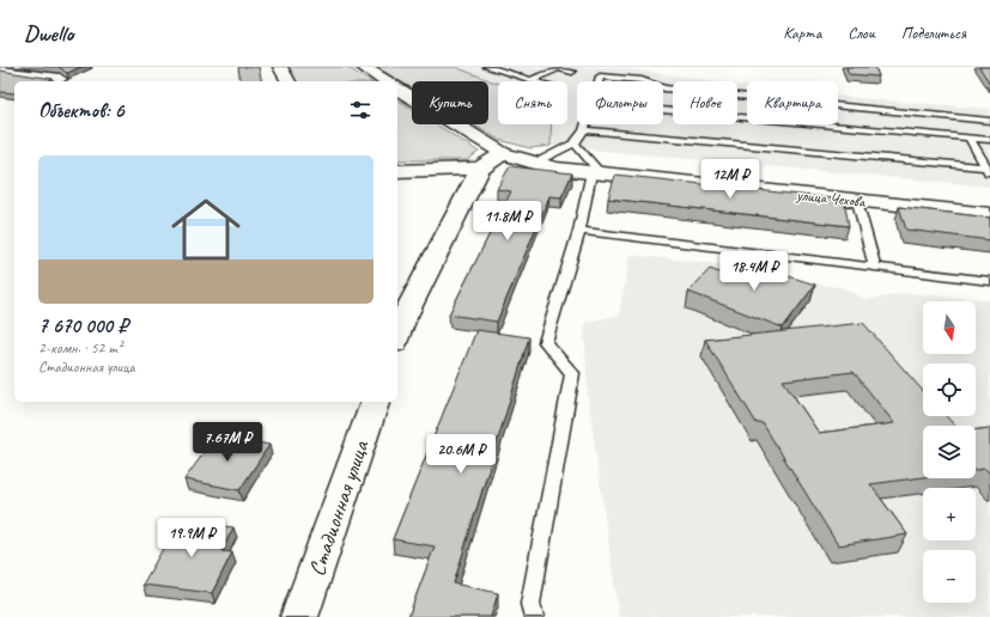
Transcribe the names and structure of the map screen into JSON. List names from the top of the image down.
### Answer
{
  "streets": {
    "street": ["улица Чехова", "Стадионная улица"]
  },
  "north": "bottom",
  "page": {
    "header": "Dwello",
    "nav": ["Карта", "Слои", "Поделиться"],
    "chip": [
      "Купить",
      "Снять",
      "Фильтры",
      "Новое",
      "Квартира"
    ],
    "heading": "Объектов: 6",
    "list": [
      {
        "name": "7 670 000 ₽",
        "note": "2-комн. · 52 m² · Стадионная улица"
      }
    ],
    "price": [
      "12M ₽",
      "11.8M ₽",
      "18.4M ₽",
      "7.67M ₽",
      "20.6M ₽",
      "19.9M ₽"
    ],
    "map_buttons": ["+", "−"]
  }
}
